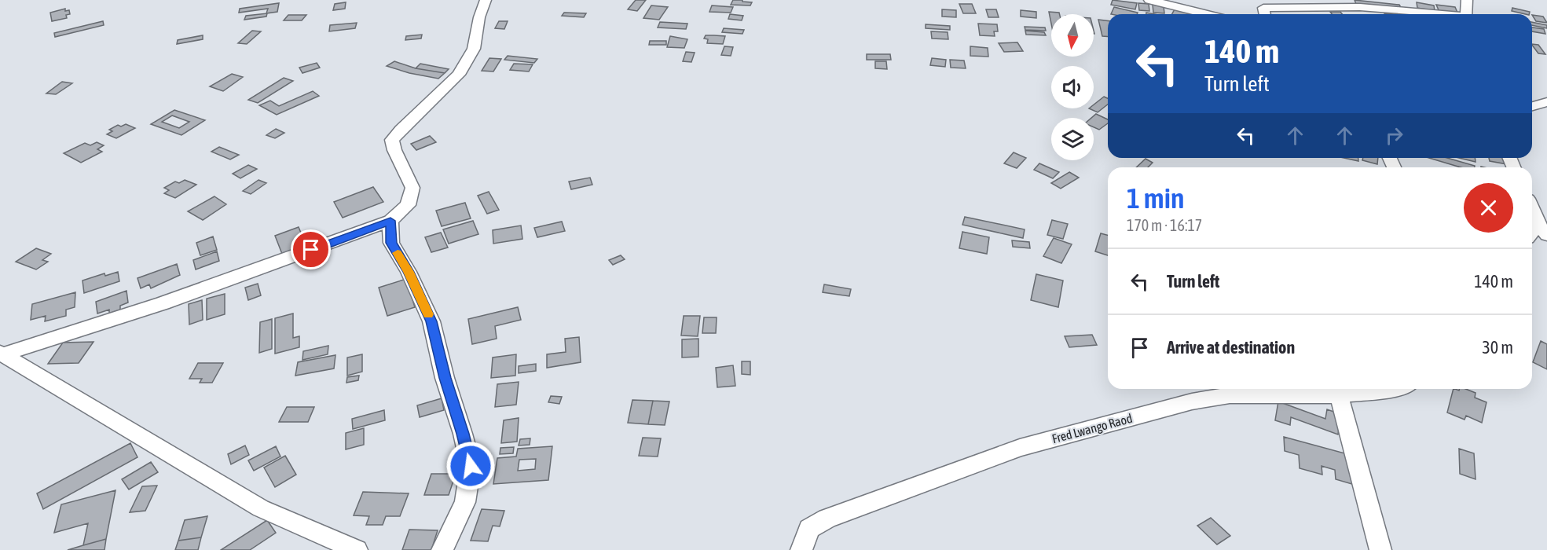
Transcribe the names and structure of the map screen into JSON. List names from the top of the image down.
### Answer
{
  "streets": {
    "street": ["Fred Lwango Raod"]
  },
  "north": "bottom",
  "page": {
    "turn": ["140 m", "Turn left"],
    "heading": ["1 min", "170 m · 16:17"],
    "list": [
      {
        "name": "Turn left",
        "value": "140 m"
      },
      {
        "name": "Arrive at destination",
        "value": "30 m"
      }
    ]
  }
}
